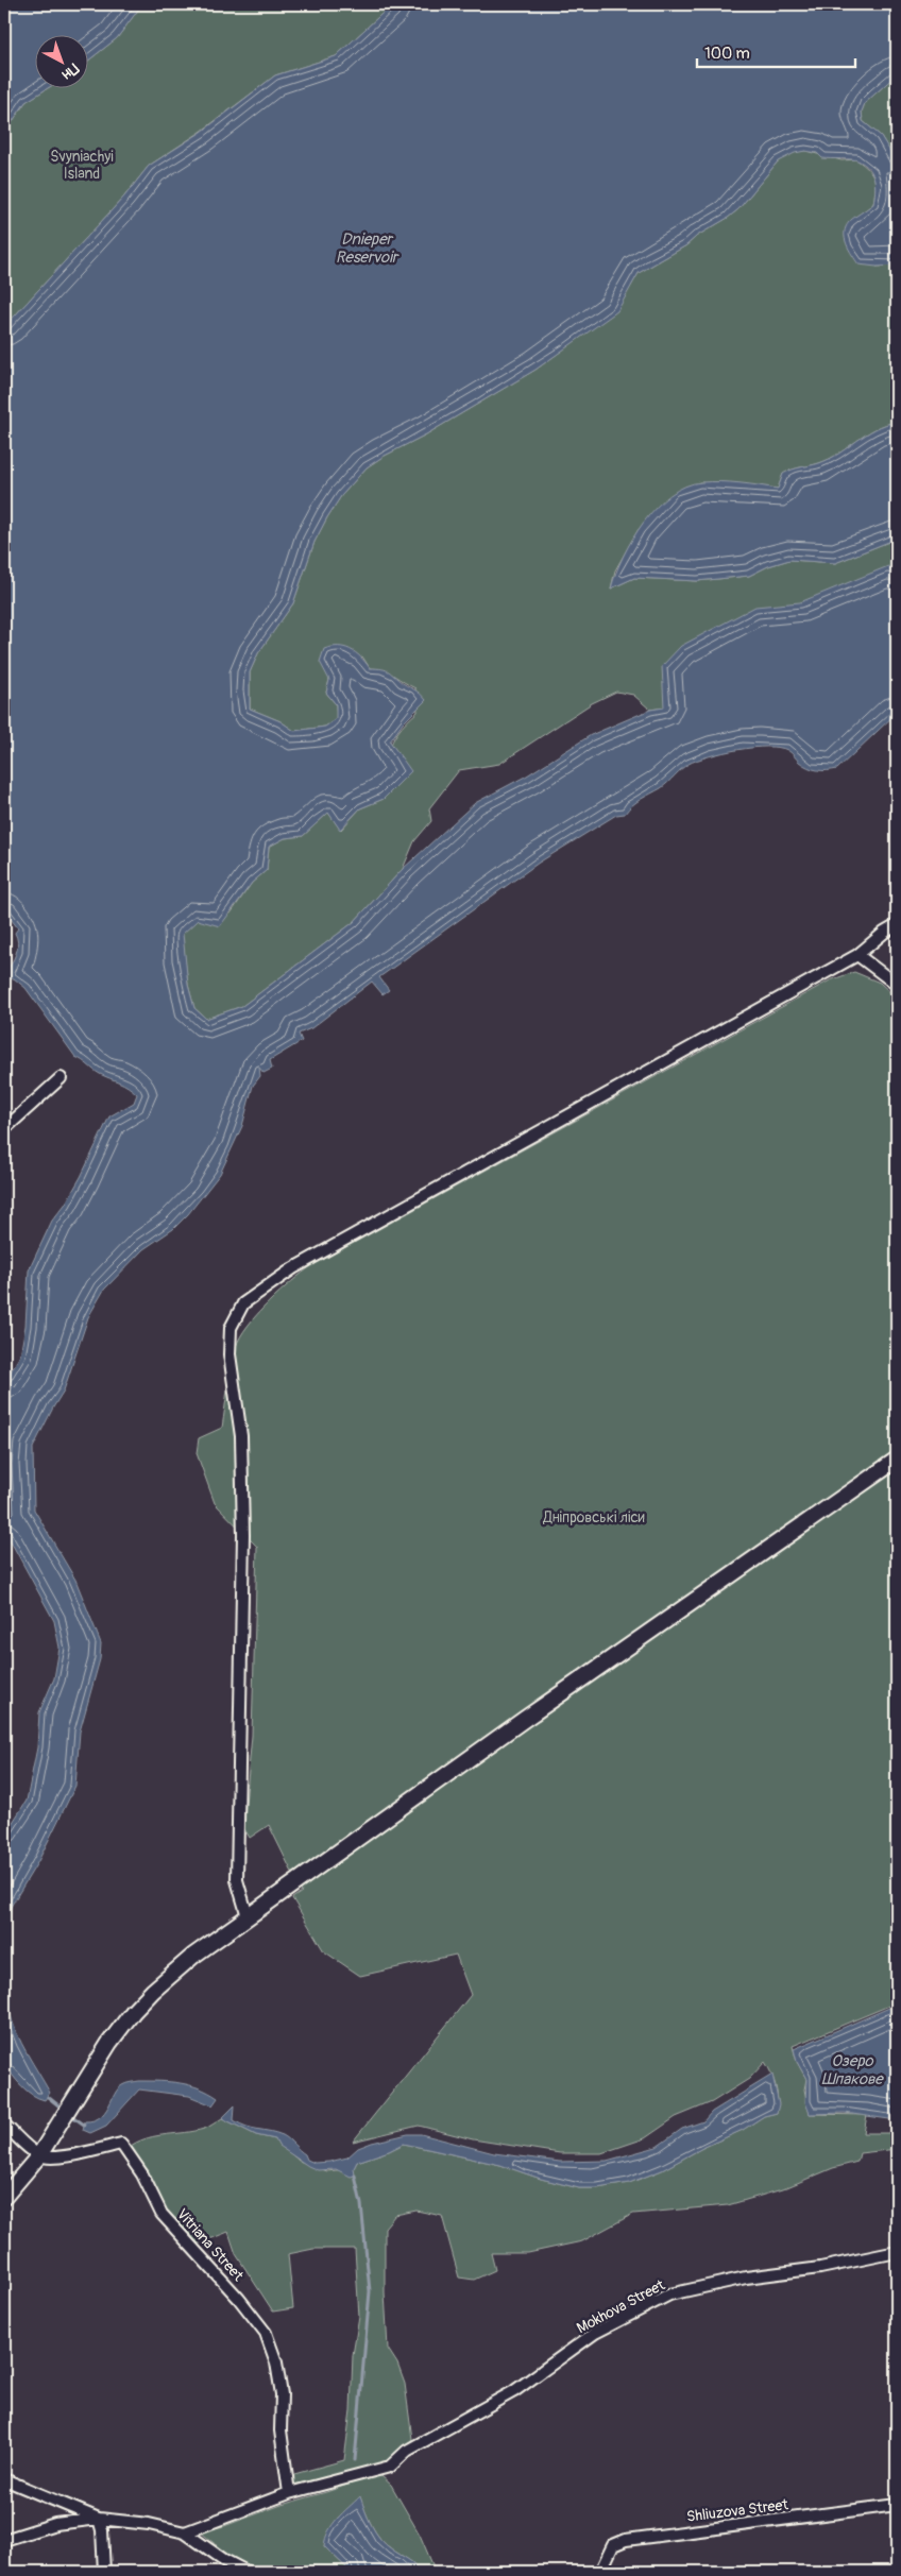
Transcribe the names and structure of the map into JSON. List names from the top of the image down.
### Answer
{
  "streets": {
    "street": ["Vitriana Street", "Mokhova Street", "Shliuzova Street"]
  },
  "crossings": [
    ["Vitriana Street", "Mokhova Street"]
  ],
  "water": ["Dnieper Reservoir", "Озеро Шпакове"],
  "parks": ["Svyniachyi Island", "Дніпровські ліси"],
  "scale_bar": "100 m",
  "north": "bottom right"
}
